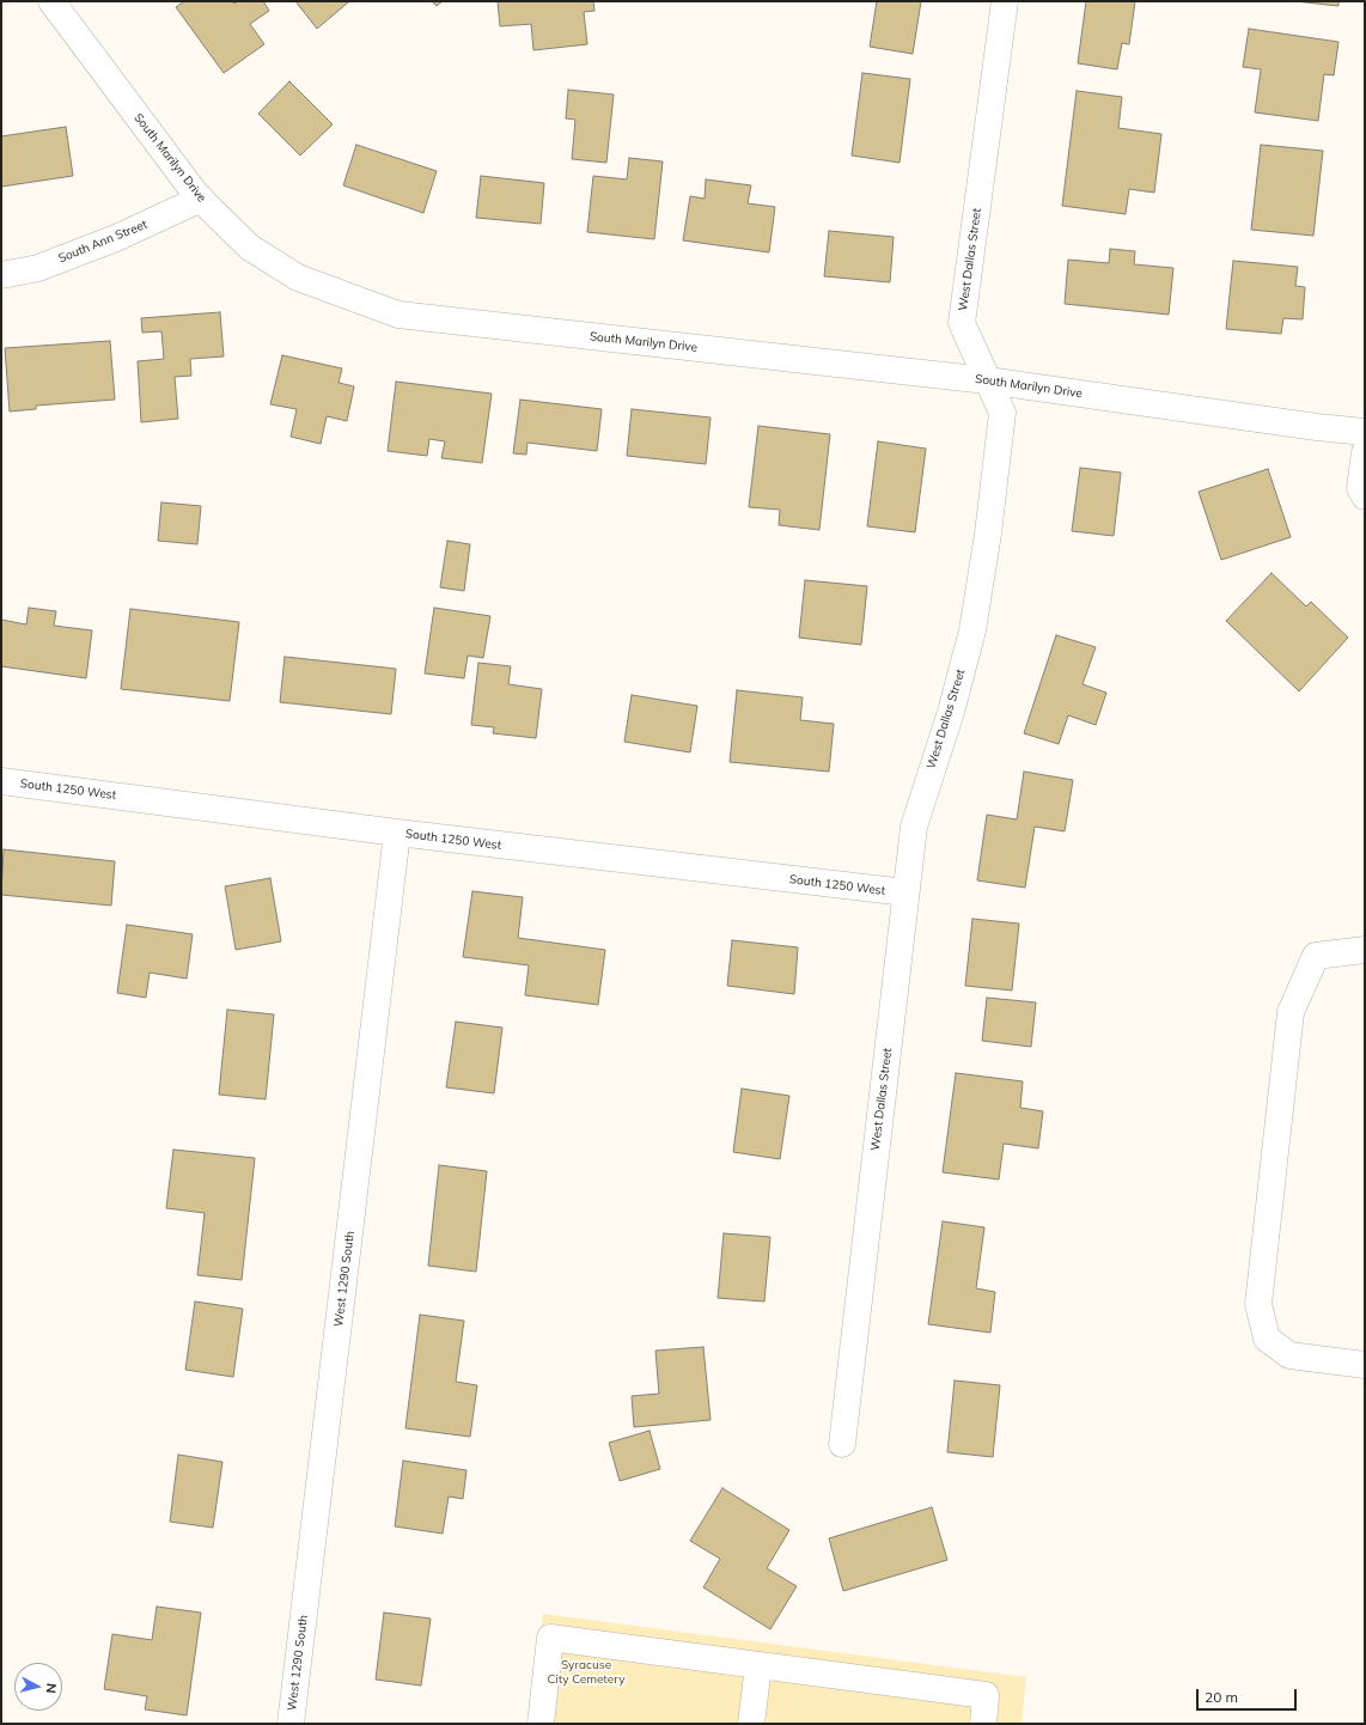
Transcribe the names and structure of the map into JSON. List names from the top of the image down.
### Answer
{
  "streets": {
    "street": [
      "South Marilyn Drive",
      "South Ann Street",
      "West Dallas Street",
      "South 1250 West",
      "West 1290 South"
    ]
  },
  "crossings": [
    ["South Marilyn Drive", "South Ann Street"],
    ["South Marilyn Drive", "West Dallas Street"],
    ["West Dallas Street", "South 1250 West"],
    ["South 1250 West", "West 1290 South"]
  ],
  "parks": ["Syracuse City Cemetery"],
  "scale_bar": "20 m",
  "north": "right"
}
